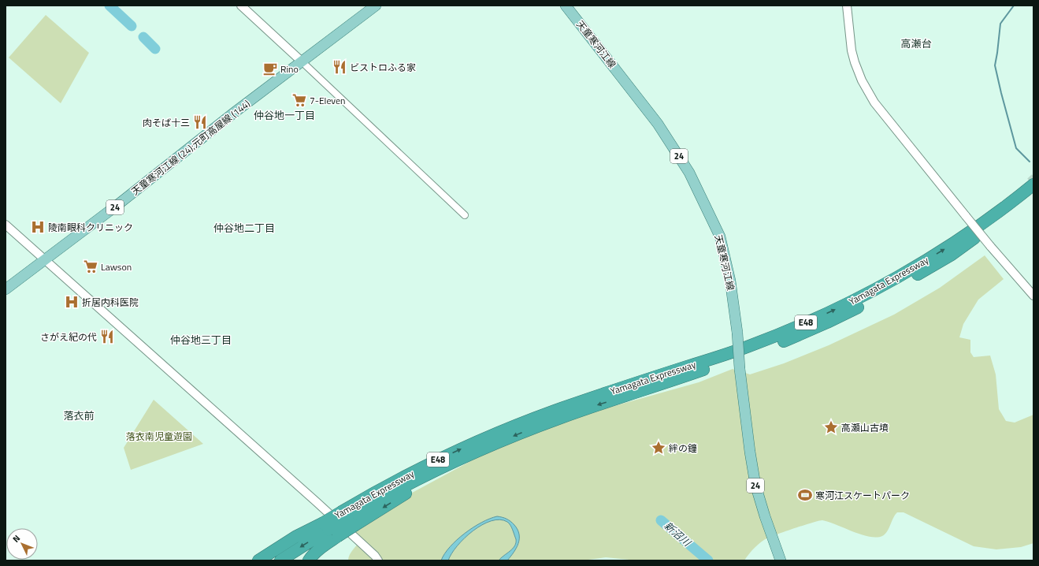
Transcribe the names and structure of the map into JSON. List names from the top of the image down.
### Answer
{
  "streets": {
    "highway": ["Yamagata Expressway", "E48"],
    "main road": ["天童寒河江線", "天童寒河江線 (24);元町高屋線 (144)", "24"]
  },
  "districts": [
    "高瀬台",
    "仲谷地一丁目",
    "仲谷地二丁目",
    "仲谷地三丁目",
    "落衣前"
  ],
  "water": ["新沼川"],
  "parks": ["落衣南児童遊園"],
  "places": {
    "restaurant": ["ビストロふる家", "肉そば十三", "さがえ紀の代"],
    "cafe": ["Rino"],
    "supermarket": ["7-Eleven", "Lawson"],
    "hospital": ["陵南眼科クリニック", "折居内科医院"],
    "place": ["高瀬山古墳", "絆の鐘"],
    "sports": ["寒河江スケートパーク"]
  },
  "north": "top left"
}
